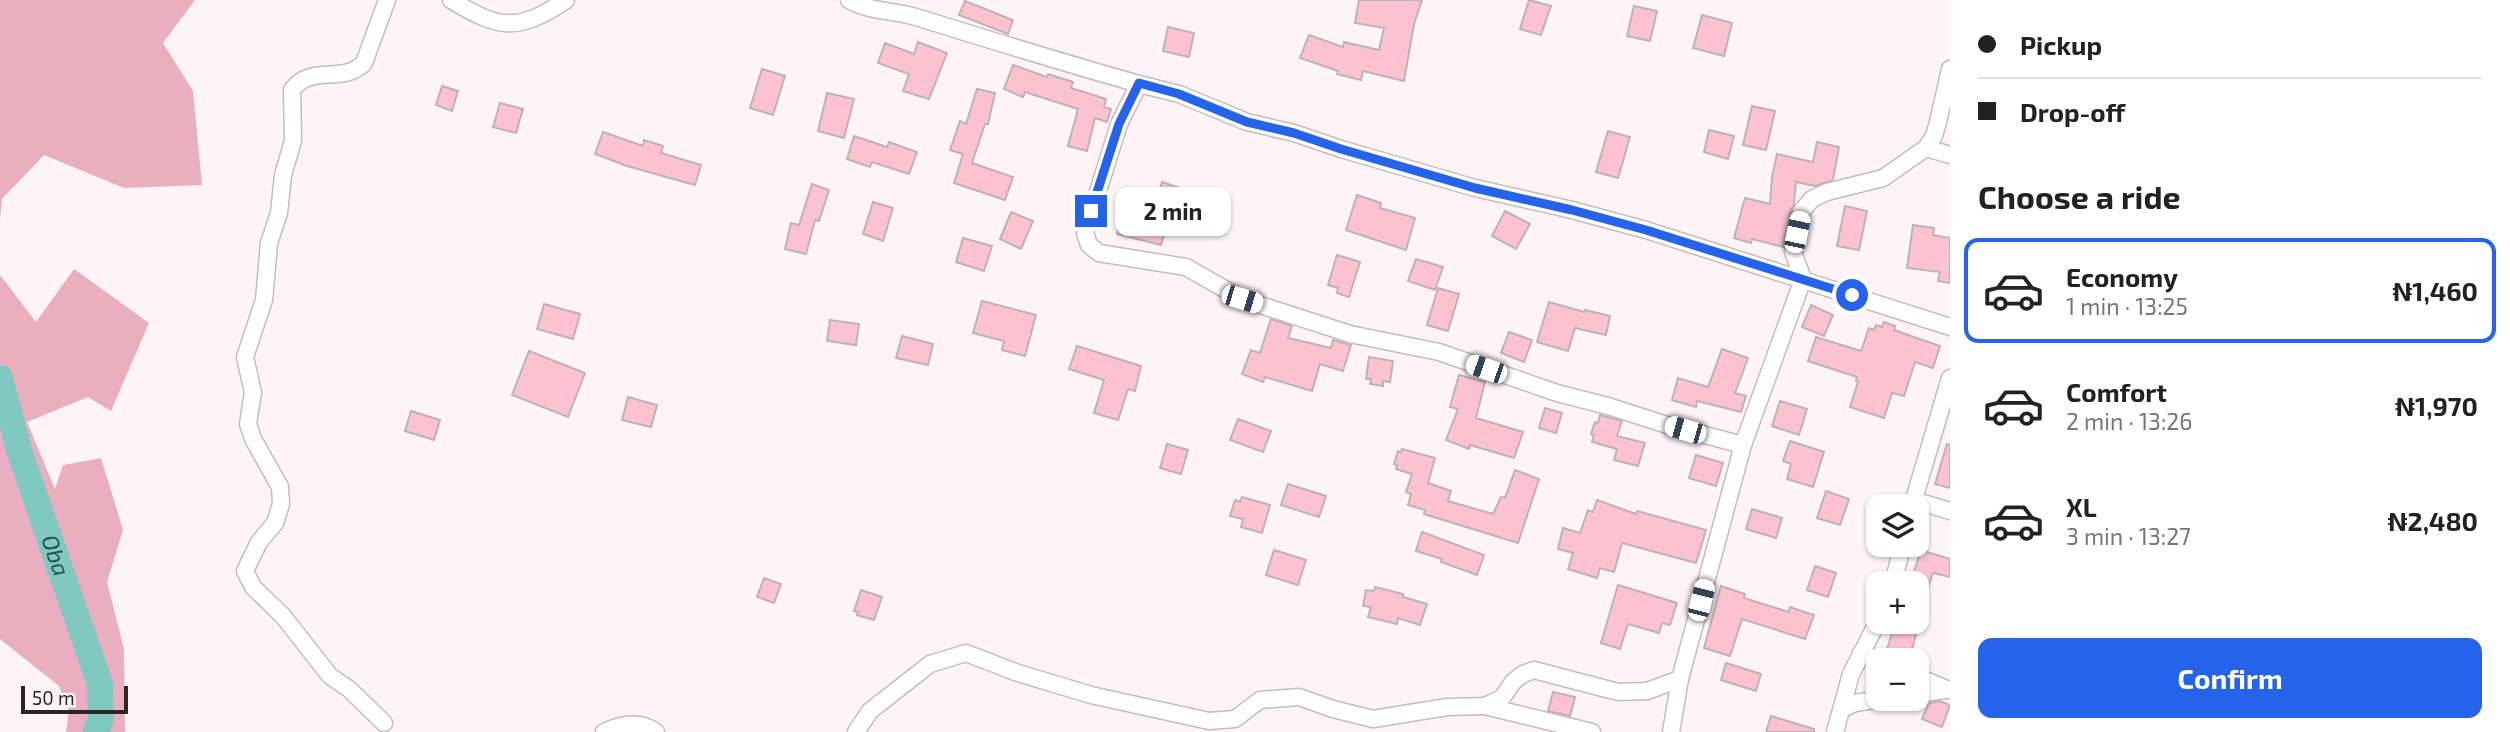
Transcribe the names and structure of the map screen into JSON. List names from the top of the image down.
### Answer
{
  "water": ["Oba"],
  "scale_bar": "50 m",
  "page": {
    "banner": ["Pickup", "Drop-off"],
    "heading": "Choose a ride",
    "bubble": "2 min",
    "list": [
      {
        "name": "Economy",
        "note": "1 min · 13:25",
        "value": "₦1,460"
      },
      {
        "name": "Comfort",
        "note": "2 min · 13:26",
        "value": "₦1,970"
      },
      {
        "name": "XL",
        "note": "3 min · 13:27",
        "value": "₦2,480"
      }
    ],
    "map_buttons": ["+", "−"],
    "buttons": "Confirm",
    "scale": "50 m"
  }
}
